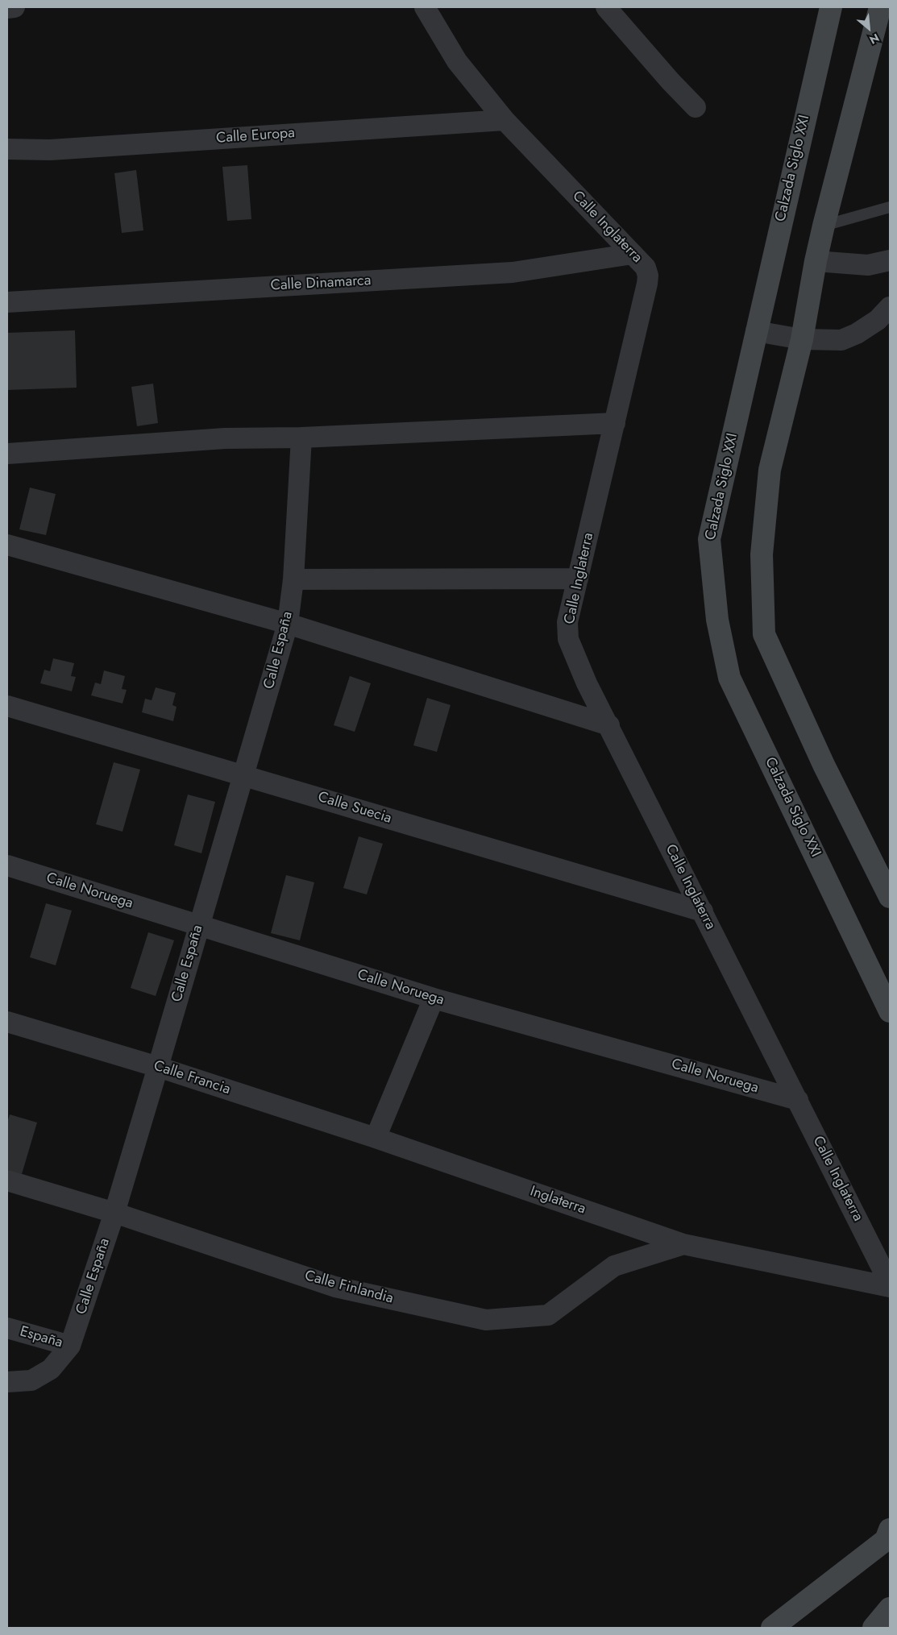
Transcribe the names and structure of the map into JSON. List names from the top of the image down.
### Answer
{
  "streets": {
    "main road": ["Calzada Siglo XXI"],
    "street": [
      "Calle Europa",
      "Calle Inglaterra",
      "Calle Dinamarca",
      "Calle España",
      "Calle Suecia",
      "Calle Noruega",
      "Calle Francia",
      "Inglaterra",
      "Calle Finlandia",
      "España"
    ]
  },
  "crossings": [
    ["Calle Europa", "Calle Inglaterra"],
    ["Calle Inglaterra", "Calle Dinamarca"],
    ["Calle Inglaterra", "Calle Suecia"],
    ["Calle Inglaterra", "Calle Noruega"],
    ["Calle Inglaterra", "Inglaterra"],
    ["Calle España", "Calle Suecia"],
    ["Calle España", "Calle Noruega"],
    ["Calle España", "Calle Francia"],
    ["Calle España", "Calle Finlandia"],
    ["Calle España", "España"],
    ["Calle Francia", "Inglaterra"],
    ["Inglaterra", "Calle Finlandia"]
  ],
  "north": "bottom right"
}
